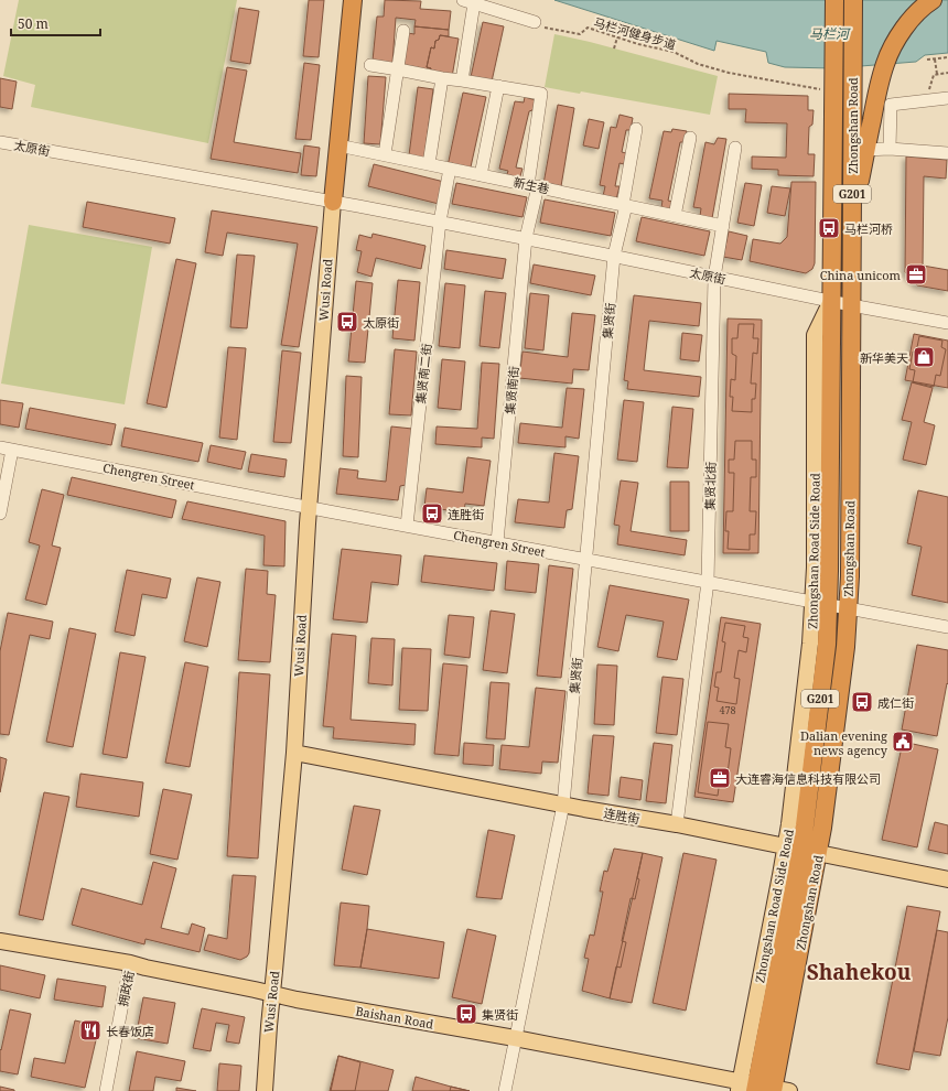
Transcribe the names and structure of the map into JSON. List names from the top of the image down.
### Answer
{
  "streets": {
    "highway": ["Zhongshan Road", "G201"],
    "main road": ["Wusi Road", "连胜街", "Baishan Road"],
    "street": [
      "太原街",
      "新生巷",
      "集贤街",
      "集贤南二街",
      "集贤南街",
      "Chengren Street",
      "集贤北街",
      "拥政街"
    ],
    "path": ["马栏河健身步道"]
  },
  "crossings": [
    ["马栏河健身步道", "Zhongshan Road"],
    ["Zhongshan Road", "太原街"],
    ["Zhongshan Road", "Chengren Street"],
    ["Zhongshan Road", "连胜街"],
    ["Zhongshan Road", "Baishan Road"],
    ["太原街", "Wusi Road"],
    ["太原街", "集贤街"],
    ["太原街", "集贤南二街"],
    ["太原街", "集贤南街"],
    ["太原街", "集贤北街"],
    ["新生巷", "集贤街"],
    ["新生巷", "集贤南二街"],
    ["新生巷", "集贤南街"],
    ["新生巷", "集贤北街"],
    ["Wusi Road", "Chengren Street"],
    ["Wusi Road", "连胜街"],
    ["Wusi Road", "Baishan Road"],
    ["集贤街", "Chengren Street"],
    ["集贤街", "连胜街"],
    ["集贤街", "Baishan Road"],
    ["集贤南二街", "Chengren Street"],
    ["集贤南街", "Chengren Street"],
    ["Chengren Street", "集贤北街"],
    ["集贤北街", "连胜街"],
    ["拥政街", "Baishan Road"]
  ],
  "districts": ["Shahekou"],
  "water": ["马栏河"],
  "places": {
    "bus stop": [
      "马栏河桥",
      "太原街",
      "连胜街",
      "成仁街",
      "集贤街"
    ],
    "office": ["China unicom", "大连睿海信息科技有限公司"],
    "shop": ["新华美天"],
    "public building": ["Dalian evening news agency"],
    "restaurant": ["长春饭店"]
  },
  "house_numbers": ["478"],
  "scale_bar": "50 m"
}
